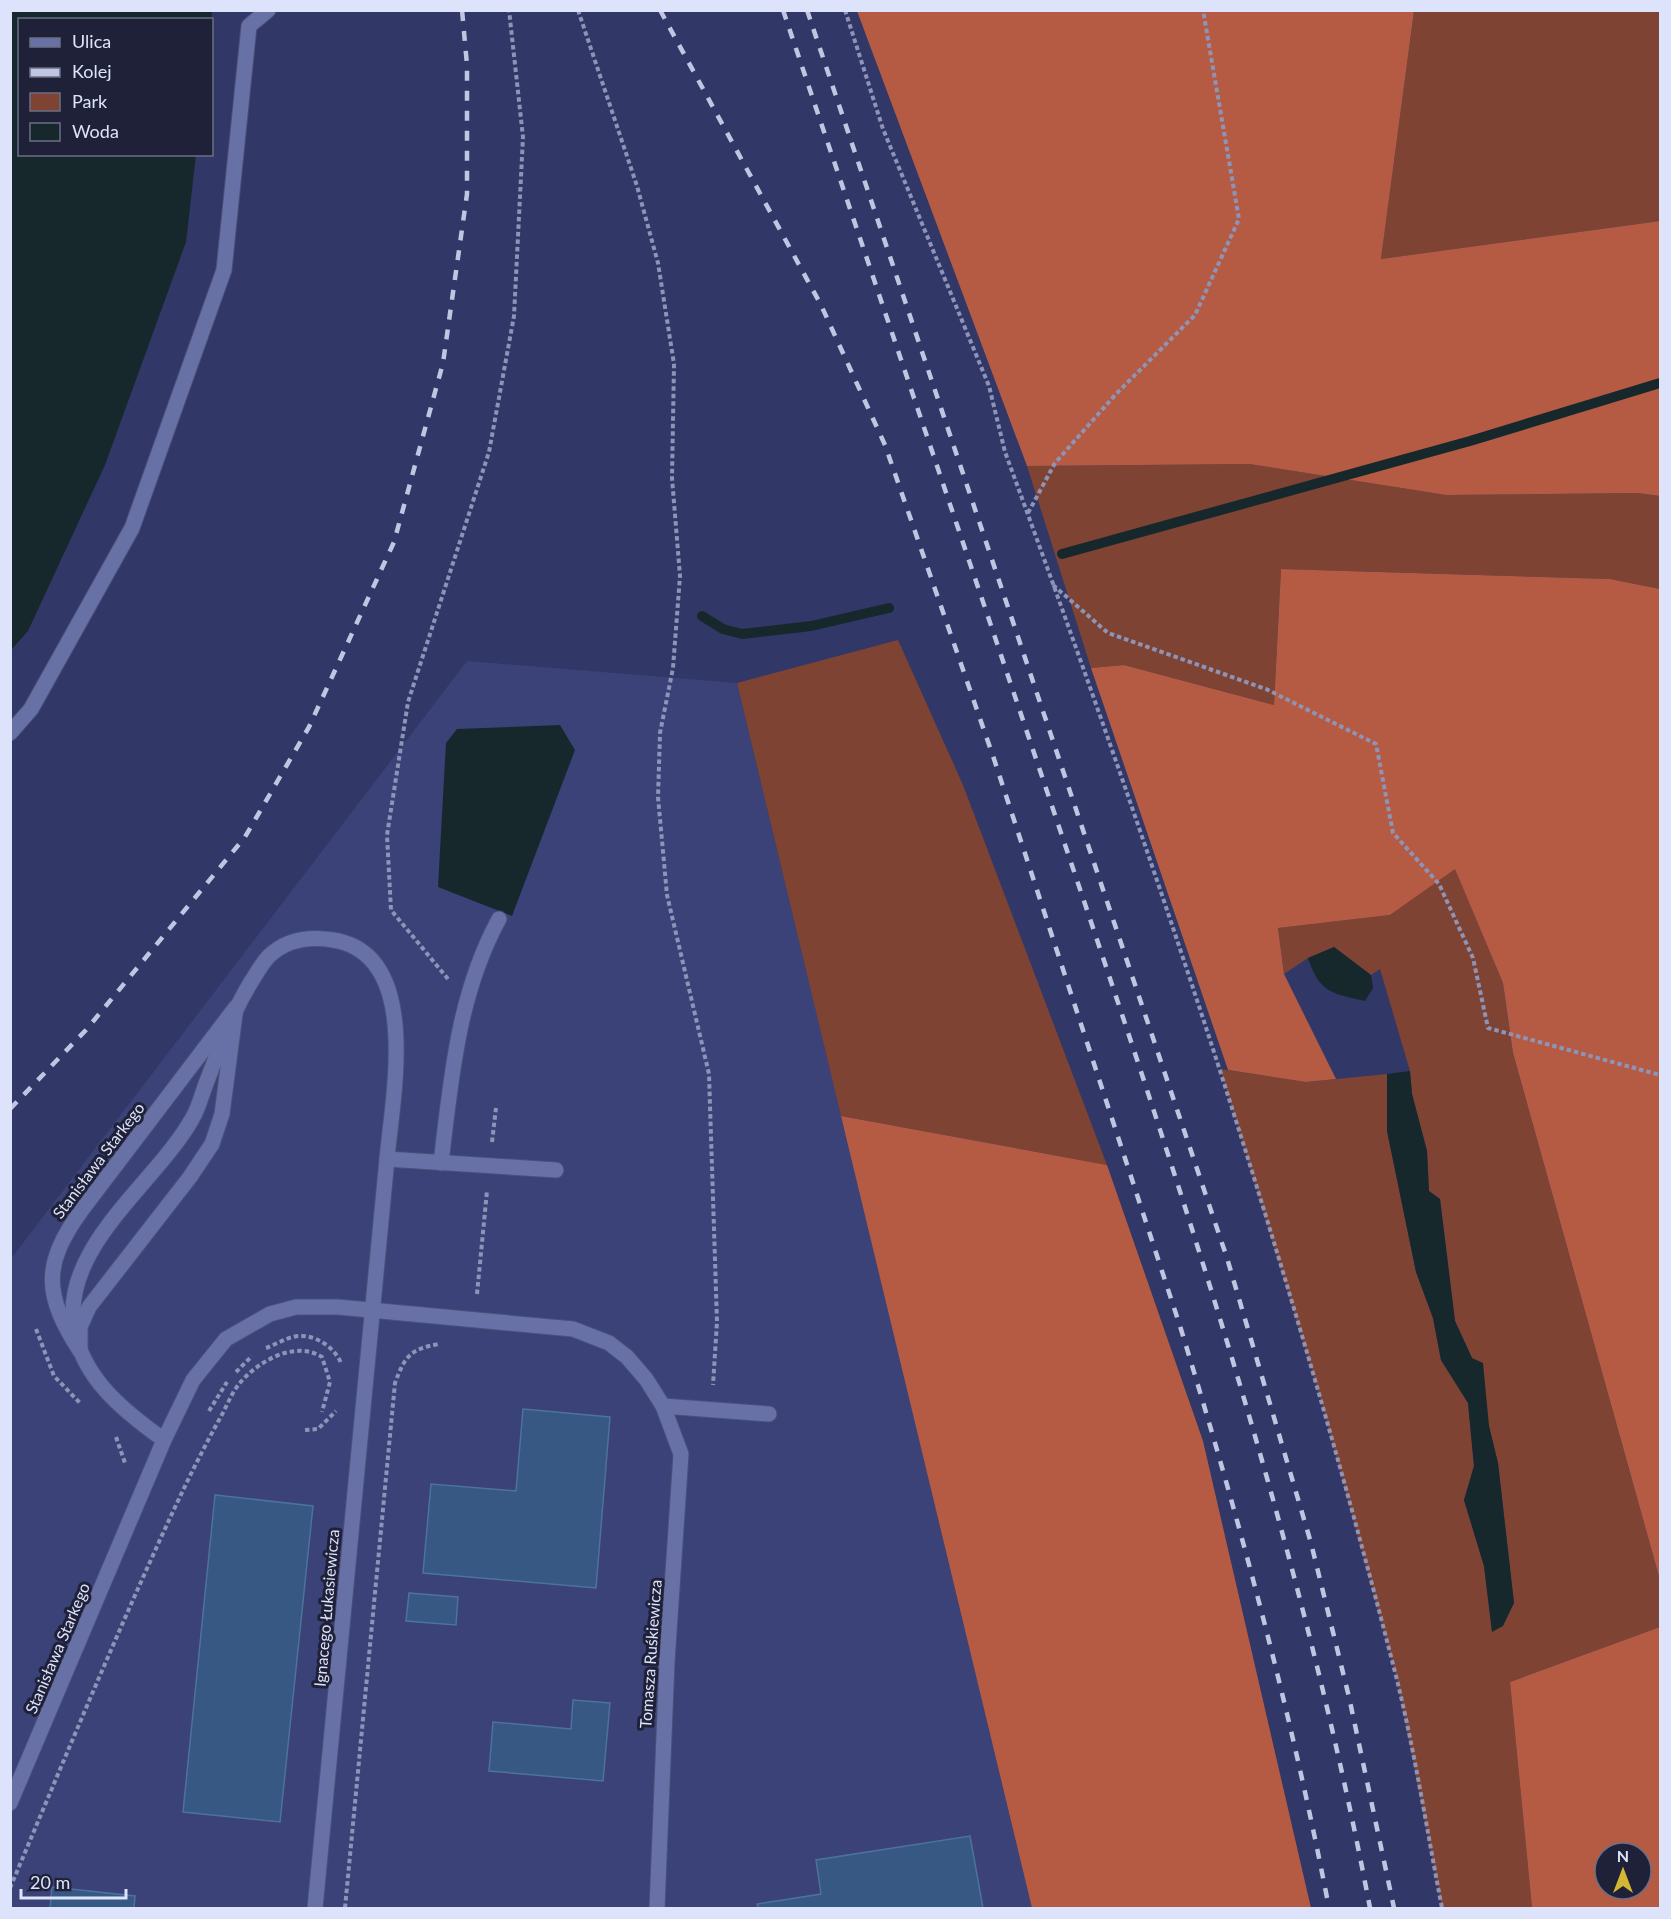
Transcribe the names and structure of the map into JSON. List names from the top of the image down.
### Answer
{
  "streets": {
    "street": ["Stanisława Starkego", "Ignacego Łukasiewicza", "Tomasza Ruśkiewicza"]
  },
  "crossings": [
    ["Stanisława Starkego", "Ignacego Łukasiewicza"],
    ["Stanisława Starkego", "Tomasza Ruśkiewicza"],
    ["Ignacego Łukasiewicza", "Tomasza Ruśkiewicza"]
  ],
  "legend": [
    "Ulica",
    "Kolej",
    "Park",
    "Woda"
  ],
  "scale_bar": "20 m",
  "north": "top"
}
